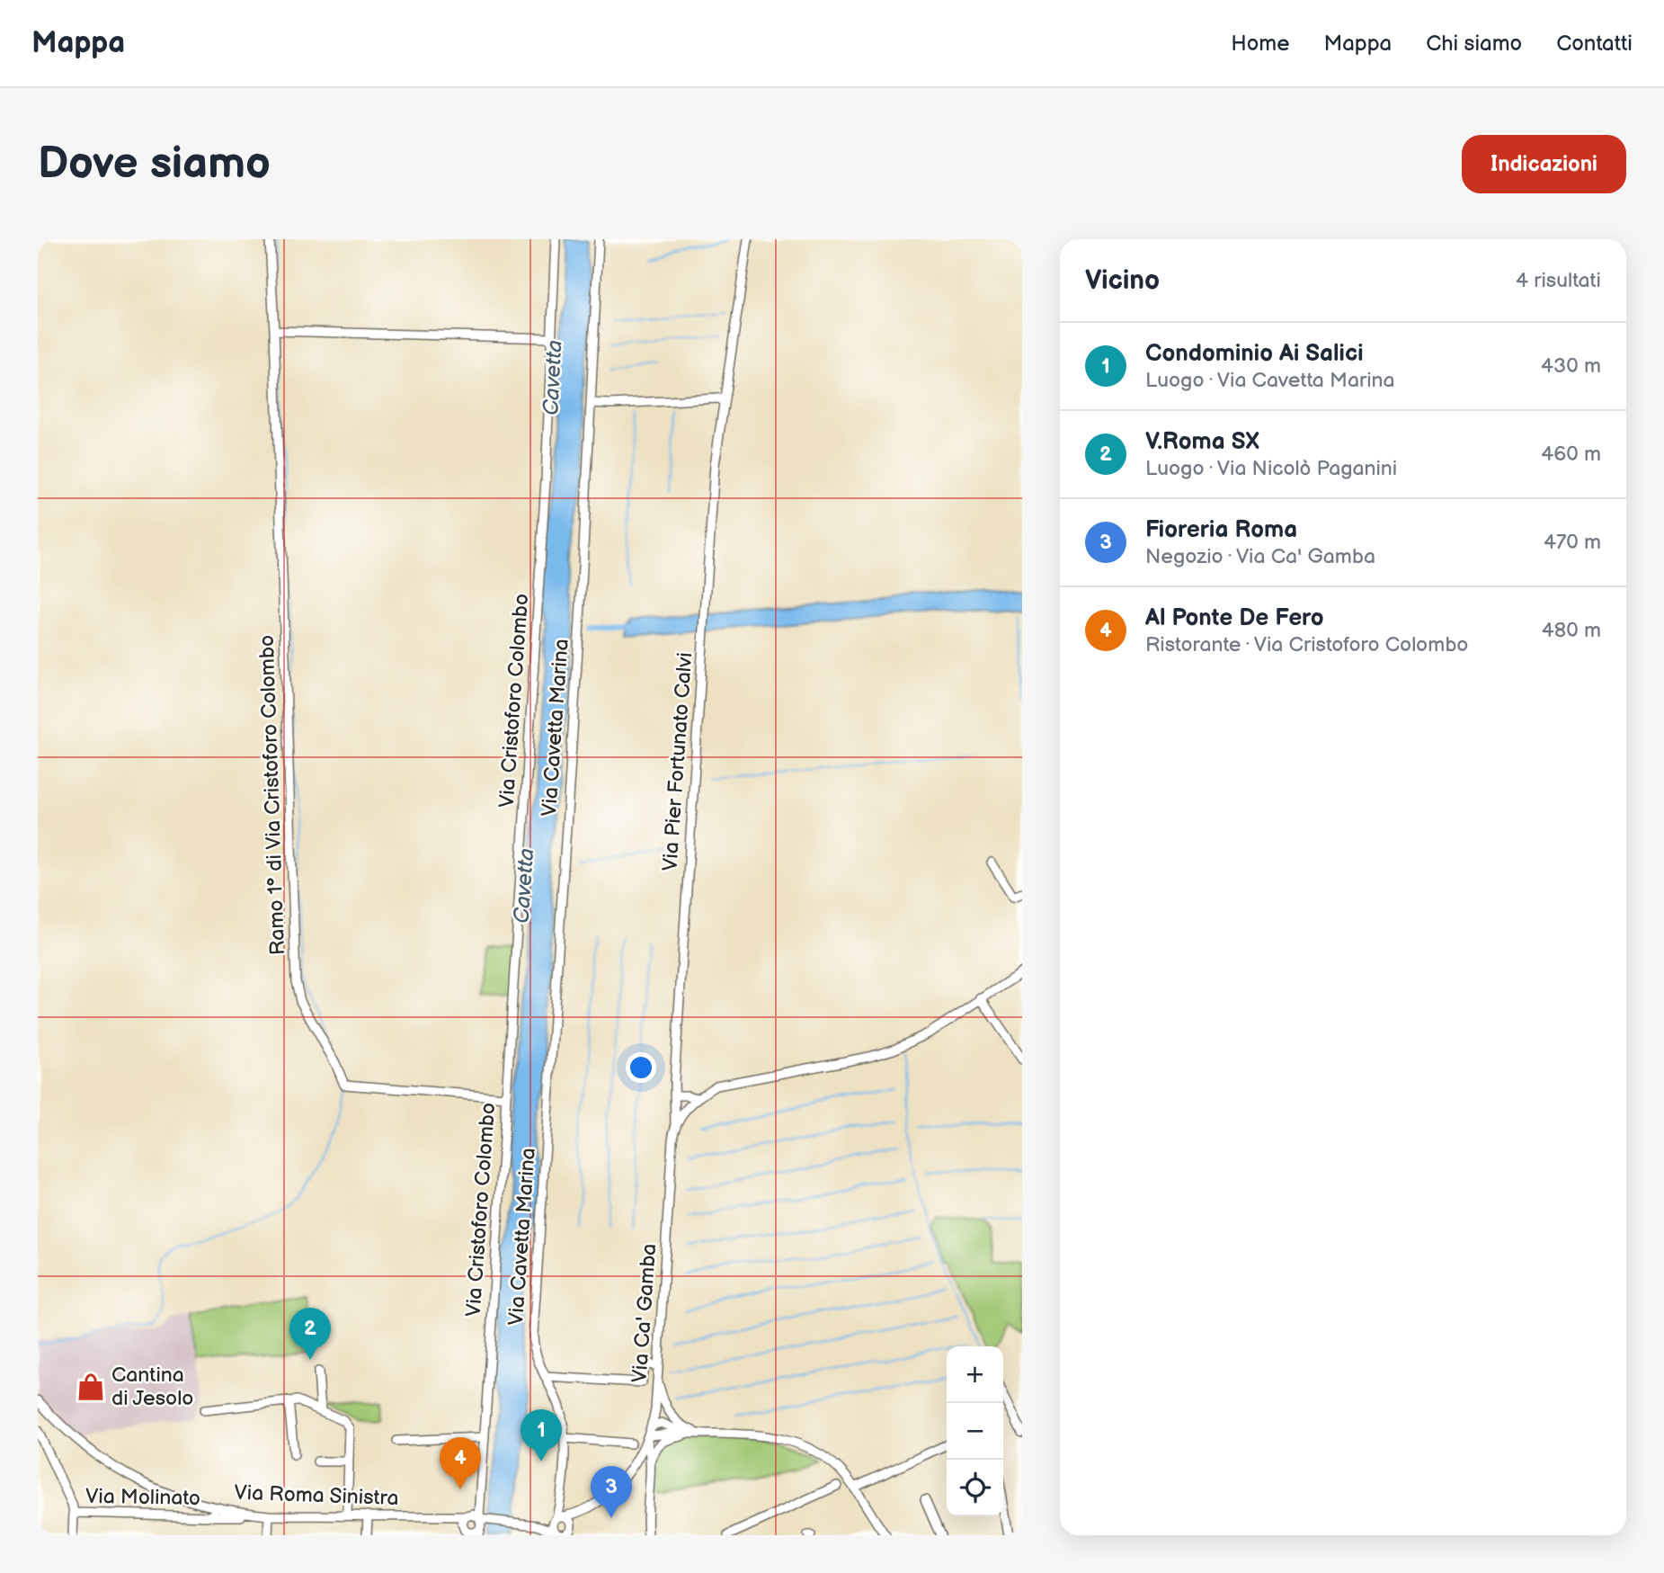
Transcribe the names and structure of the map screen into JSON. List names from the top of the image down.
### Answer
{
  "streets": {
    "street": [
      "Via Cristoforo Colombo",
      "Via Cavetta Marina",
      "Via Pier Fortunato Calvi",
      "Ramo 1° di Via Cristoforo Colombo",
      "Via Ca' Gamba",
      "Via Roma Sinistra",
      "Via Molinato"
    ]
  },
  "crossings": [
    ["Via Cristoforo Colombo", "Ramo 1° di Via Cristoforo Colombo"],
    ["Via Cristoforo Colombo", "Via Roma Sinistra"],
    ["Via Cavetta Marina", "Via Ca' Gamba"],
    ["Via Pier Fortunato Calvi", "Via Ca' Gamba"],
    ["Via Roma Sinistra", "Via Molinato"]
  ],
  "water": ["Cavetta"],
  "places": {
    "shop": ["Cantina di Jesolo"]
  },
  "page": {
    "header": "Mappa",
    "nav": [
      "Home",
      "Mappa",
      "Chi siamo",
      "Contatti"
    ],
    "buttons": "Indicazioni",
    "title": "Dove siamo",
    "heading": ["Vicino", "4 risultati"],
    "list": [
      {
        "mark": "1",
        "name": "Condominio Ai Salici",
        "note": "Luogo · Via Cavetta Marina",
        "value": "430 m"
      },
      {
        "mark": "2",
        "name": "V.Roma SX",
        "note": "Luogo · Via Nicolò Paganini",
        "value": "460 m"
      },
      {
        "mark": "3",
        "name": "Fioreria Roma",
        "note": "Negozio · Via Ca' Gamba",
        "value": "470 m"
      },
      {
        "mark": "4",
        "name": "Al Ponte De Fero",
        "note": "Ristorante · Via Cristoforo Colombo",
        "value": "480 m"
      }
    ],
    "pins": [
      "2",
      "1",
      "4",
      "3"
    ],
    "map_buttons": ["+", "−"]
  }
}
